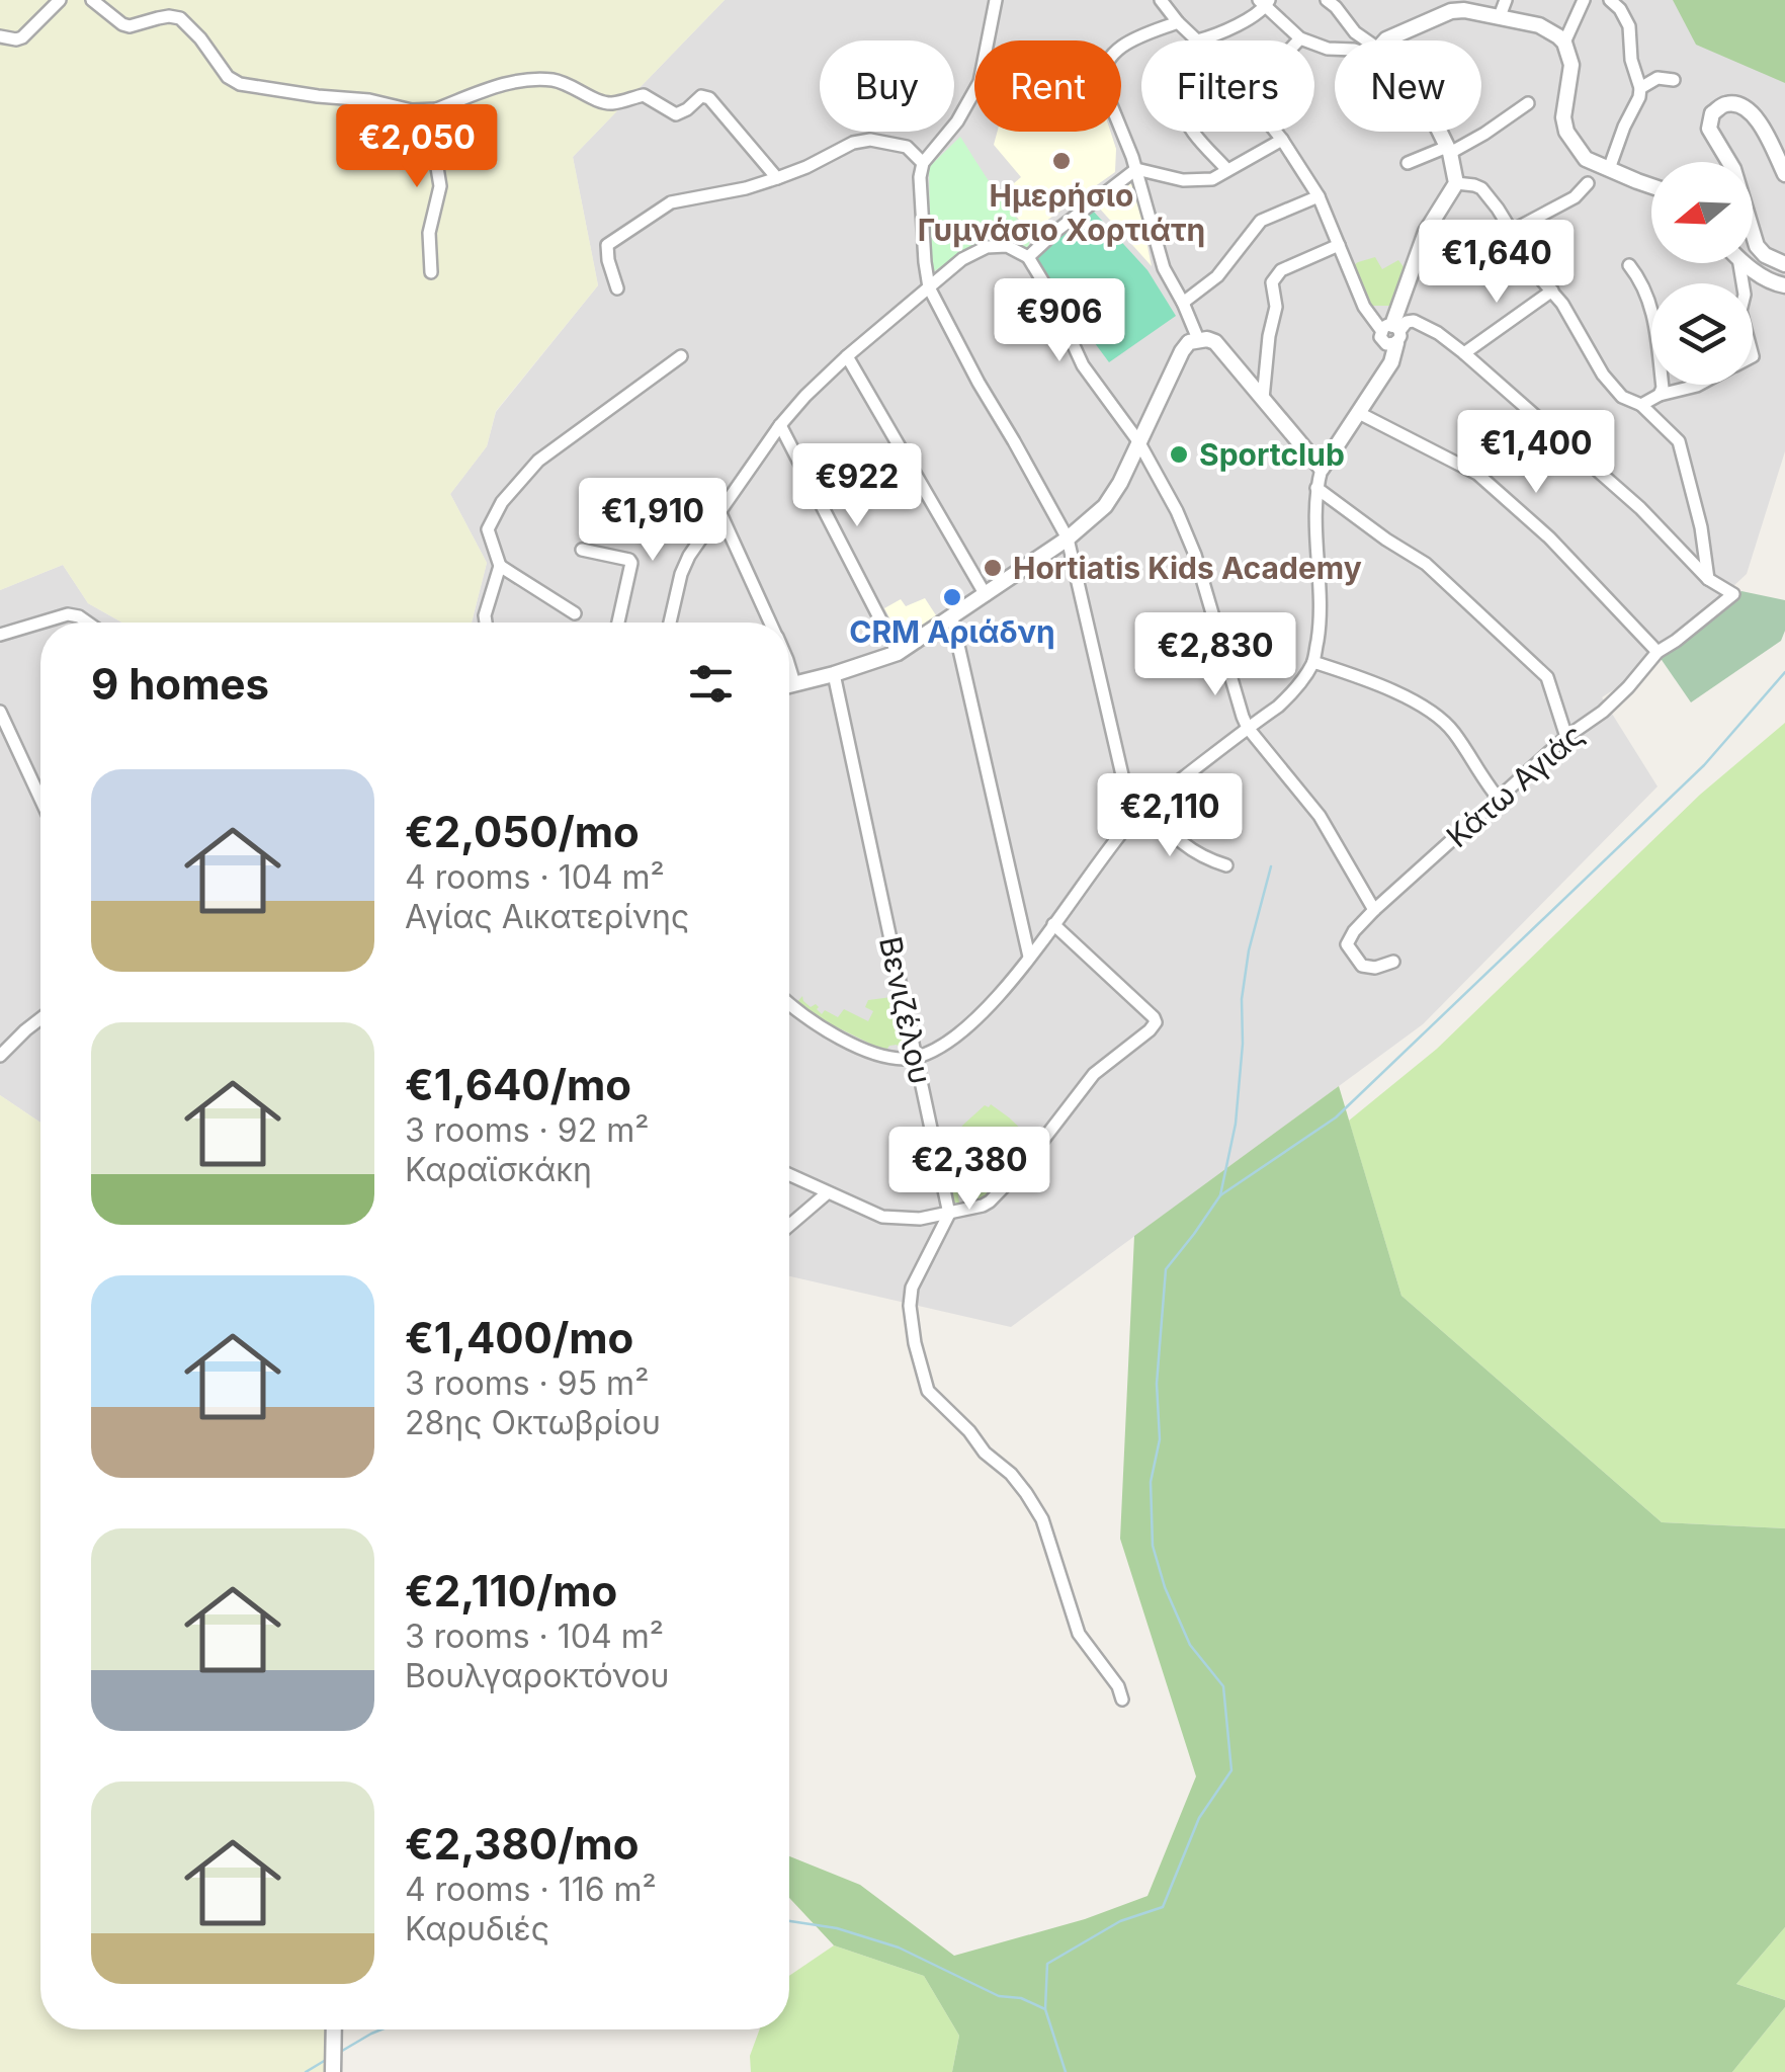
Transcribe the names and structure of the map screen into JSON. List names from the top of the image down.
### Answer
{
  "streets": {
    "street": ["Κάτω Αγιάς", "Βενιζέλου"]
  },
  "places": [
    "Ημερήσιο Γυμνάσιο Χορτιάτη",
    "Sportclub",
    "Hortiatis Kids Academy",
    "CRM Αριάδνη"
  ],
  "north": "left",
  "page": {
    "chip": [
      "Buy",
      "Rent",
      "Filters",
      "New"
    ],
    "price": [
      "€2,050",
      "€1,640",
      "€906",
      "€1,400",
      "€922",
      "€1,910",
      "€2,830",
      "€2,110",
      "€2,380"
    ],
    "heading": "9 homes",
    "list": [
      {
        "name": "€2,050/mo",
        "note": "4 rooms · 104 m² · Αγίας Αικατερίνης"
      },
      {
        "name": "€1,640/mo",
        "note": "3 rooms · 92 m² · Καραϊσκάκη"
      },
      {
        "name": "€1,400/mo",
        "note": "3 rooms · 95 m² · 28ης Οκτωβρίου"
      },
      {
        "name": "€2,110/mo",
        "note": "3 rooms · 104 m² · Βουλγαροκτόνου"
      },
      {
        "name": "€2,380/mo",
        "note": "4 rooms · 116 m² · Καρυδιές"
      }
    ]
  }
}
